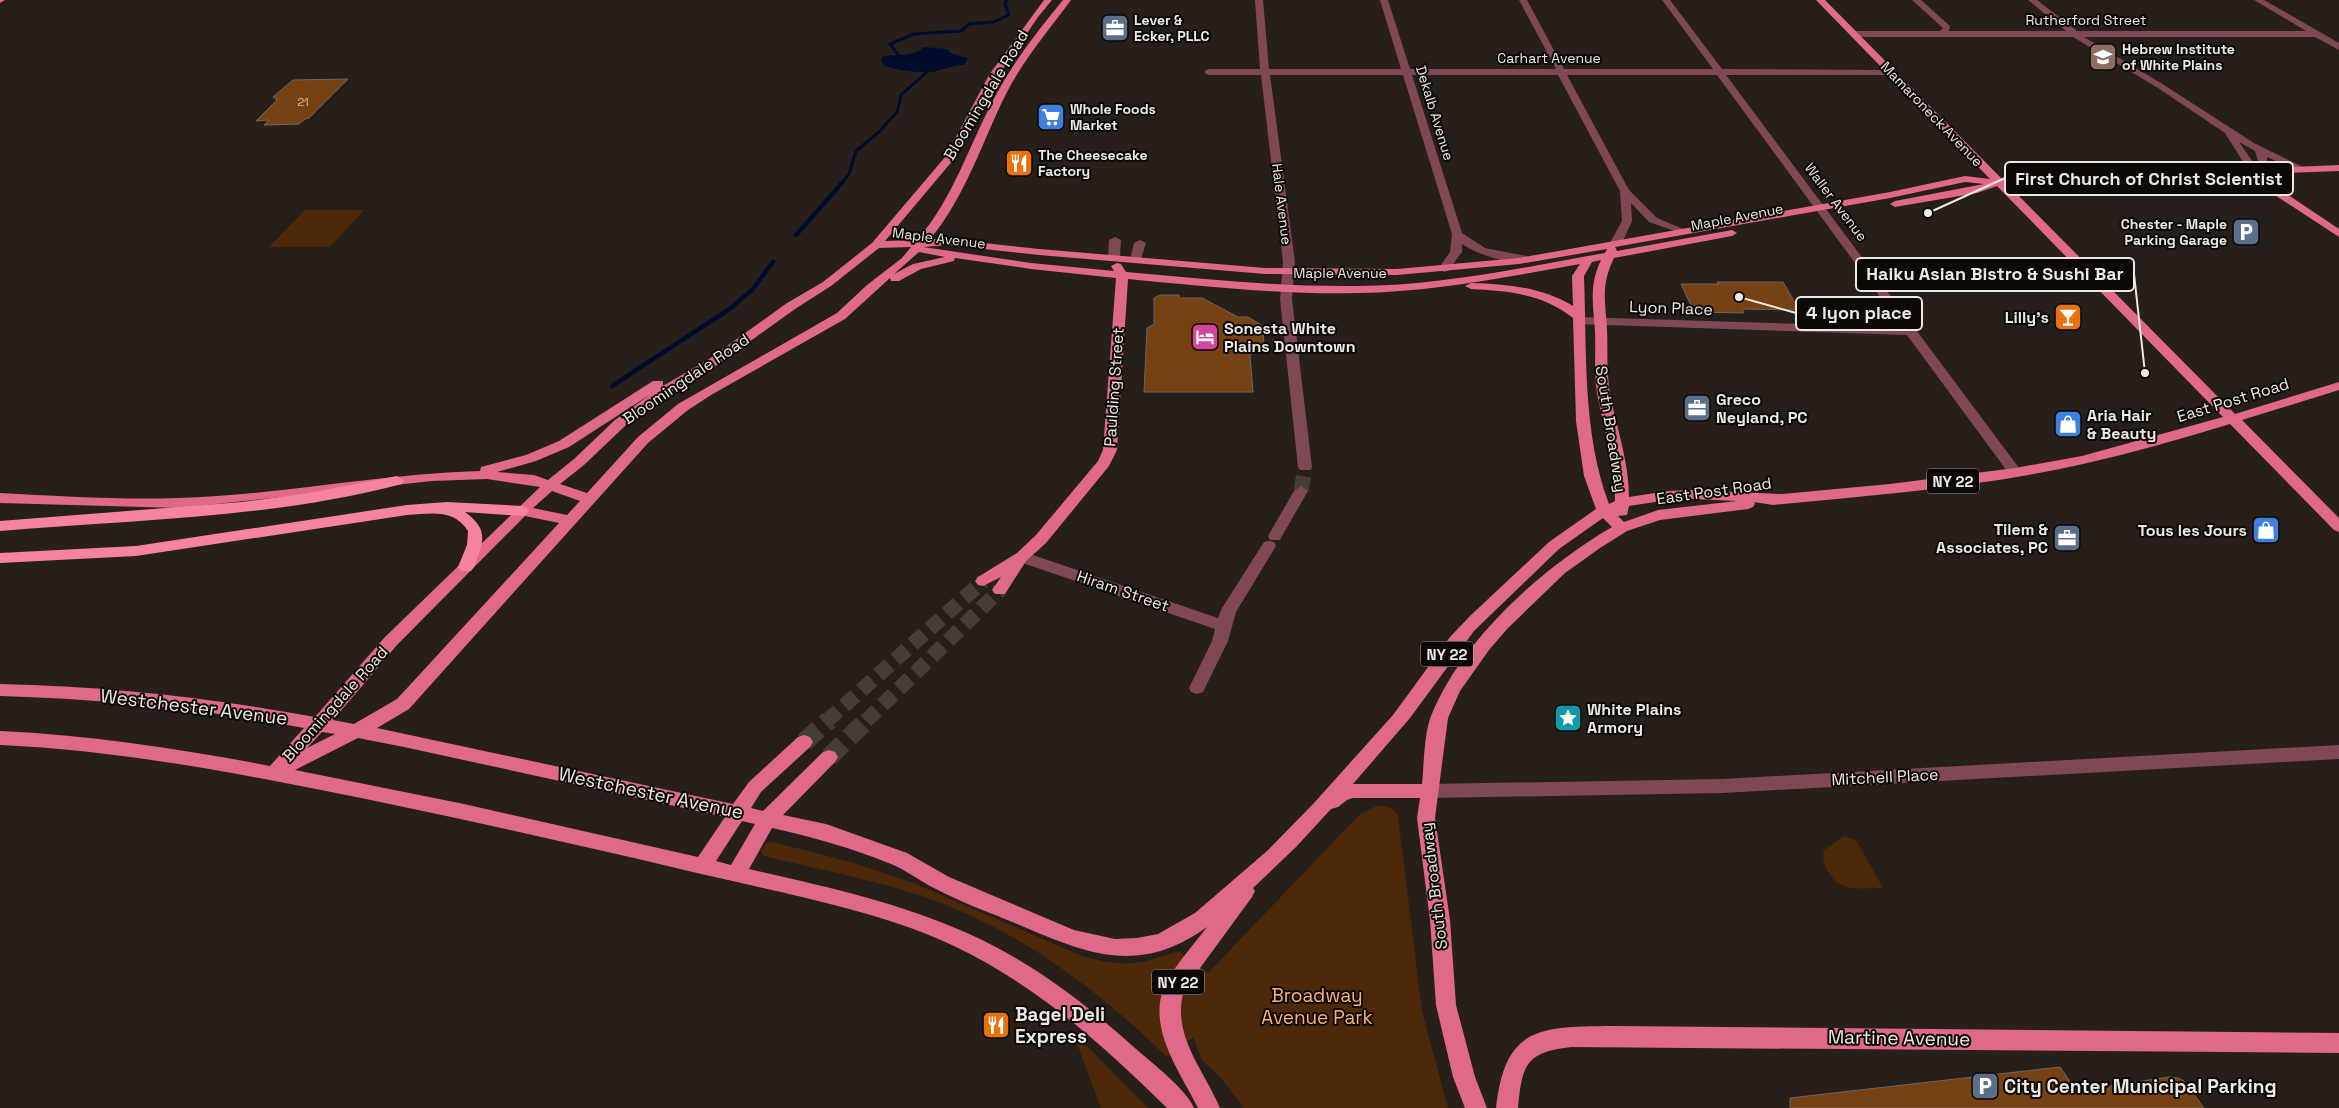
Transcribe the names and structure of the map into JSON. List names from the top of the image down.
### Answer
{
  "streets": {
    "main road": [
      "Bloomingdale Road",
      "Mamaroneck Avenue",
      "Maple Avenue",
      "Paulding Street",
      "East Post Road",
      "South Broadway",
      "NY 22",
      "Westchester Avenue",
      "Martine Avenue"
    ],
    "street": [
      "Rutherford Street",
      "Carhart Avenue",
      "Dekalb Avenue",
      "Waller Avenue",
      "Hale Avenue",
      "Lyon Place",
      "Hiram Street",
      "Mitchell Place"
    ]
  },
  "crossings": [
    ["Rutherford Street", "Mamaroneck Avenue"],
    ["Carhart Avenue", "Dekalb Avenue"],
    ["Carhart Avenue", "Mamaroneck Avenue"],
    ["Carhart Avenue", "Waller Avenue"],
    ["Carhart Avenue", "Hale Avenue"],
    ["Carhart Avenue", "South Broadway"],
    ["Bloomingdale Road", "Maple Avenue"],
    ["Bloomingdale Road", "Westchester Avenue"],
    ["Dekalb Avenue", "Maple Avenue"],
    ["Mamaroneck Avenue", "Maple Avenue"],
    ["Mamaroneck Avenue", "East Post Road"],
    ["Waller Avenue", "Maple Avenue"],
    ["Waller Avenue", "Lyon Place"],
    ["Waller Avenue", "East Post Road"],
    ["Hale Avenue", "Maple Avenue"],
    ["Maple Avenue", "Paulding Street"],
    ["Maple Avenue", "South Broadway"],
    ["Lyon Place", "South Broadway"],
    ["Paulding Street", "Hiram Street"],
    ["East Post Road", "South Broadway"],
    ["South Broadway", "NY 22"],
    ["South Broadway", "Westchester Avenue"],
    ["South Broadway", "Mitchell Place"],
    ["NY 22", "Westchester Avenue"]
  ],
  "parks": ["Broadway Avenue Park"],
  "places": {
    "office": ["Lever & Ecker, PLLC", "Greco Neyland, PC", "Tilem & Associates, PC"],
    "school or university": ["Hebrew Institute of White Plains"],
    "supermarket": ["Whole Foods Market"],
    "restaurant": ["The Cheesecake Factory", "Bagel Deli Express"],
    "other": ["First Church of Christ Scientist", "4 lyon place", "Haiku Asian Bistro & Sushi Bar"],
    "parking": ["Chester - Maple Parking Garage", "City Center Municipal Parking"],
    "bar": ["Lilly's"],
    "hotel": ["Sonesta White Plains Downtown"],
    "shop": ["Aria Hair & Beauty", "Tous les Jours"],
    "place": ["White Plains Armory"]
  },
  "house_numbers": ["21"]
}
